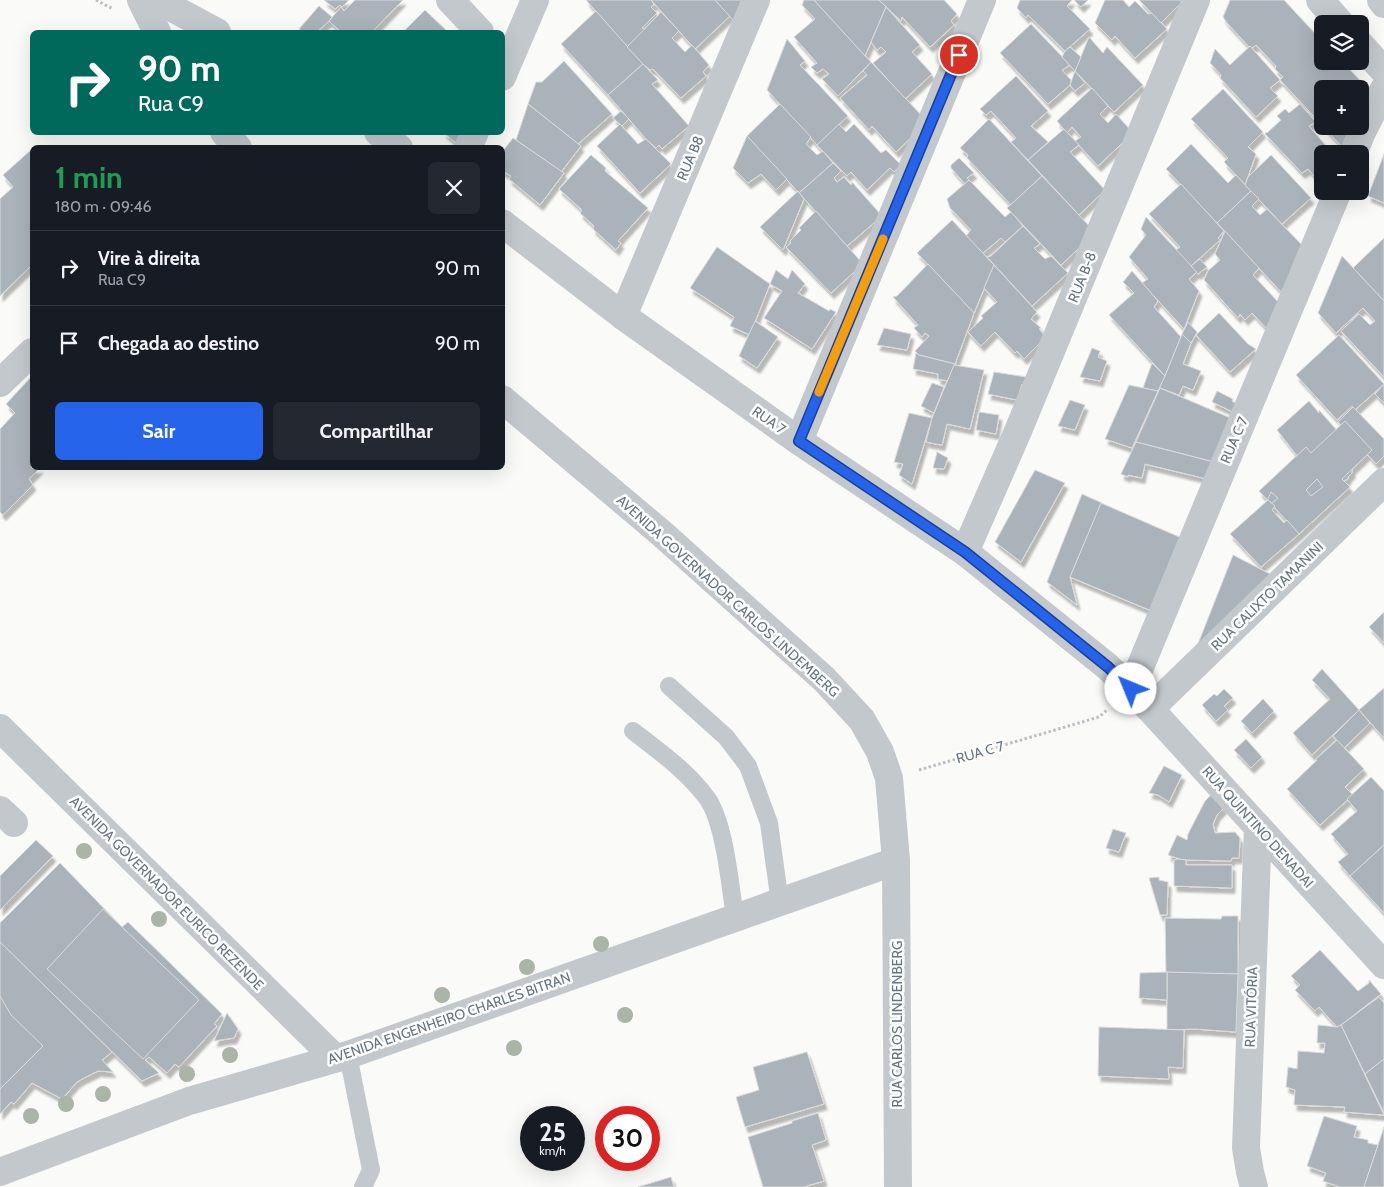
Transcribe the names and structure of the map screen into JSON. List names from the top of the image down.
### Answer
{
  "streets": {
    "street": [
      "RUA B8",
      "RUA B-8",
      "RUA 7",
      "RUA C 7",
      "AVENIDA GOVERNADOR CARLOS LINDEMBERG",
      "RUA CALIXTO TAMANINI",
      "RUA QUINTINO DENADAI",
      "AVENIDA GOVERNADOR EURICO REZENDE",
      "RUA VITÓRIA",
      "AVENIDA ENGENHEIRO CHARLES BITRAN",
      "RUA CARLOS LINDENBERG"
    ]
  },
  "crossings": [
    ["RUA B8", "RUA 7"],
    ["RUA B-8", "RUA 7"],
    ["RUA 7", "RUA C 7"],
    ["RUA 7", "RUA QUINTINO DENADAI"],
    ["RUA C 7", "AVENIDA GOVERNADOR CARLOS LINDEMBERG"],
    ["RUA C 7", "RUA QUINTINO DENADAI"],
    ["AVENIDA GOVERNADOR CARLOS LINDEMBERG", "AVENIDA ENGENHEIRO CHARLES BITRAN"],
    ["AVENIDA GOVERNADOR CARLOS LINDEMBERG", "RUA CARLOS LINDENBERG"],
    ["RUA CALIXTO TAMANINI", "RUA QUINTINO DENADAI"],
    ["RUA QUINTINO DENADAI", "RUA VITÓRIA"],
    ["AVENIDA GOVERNADOR EURICO REZENDE", "AVENIDA ENGENHEIRO CHARLES BITRAN"],
    ["AVENIDA ENGENHEIRO CHARLES BITRAN", "RUA CARLOS LINDENBERG"]
  ],
  "page": {
    "map_buttons": ["+", "−"],
    "turn": ["90 m", "Rua C9"],
    "heading": ["1 min", "180 m · 09:46"],
    "list": [
      {
        "name": "Vire à direita",
        "note": "Rua C9",
        "value": "90 m"
      },
      {
        "name": "Chegada ao destino",
        "value": "90 m"
      }
    ],
    "buttons": ["Sair", "Compartilhar"],
    "speed": "25 km/h",
    "limit": "30"
  }
}
